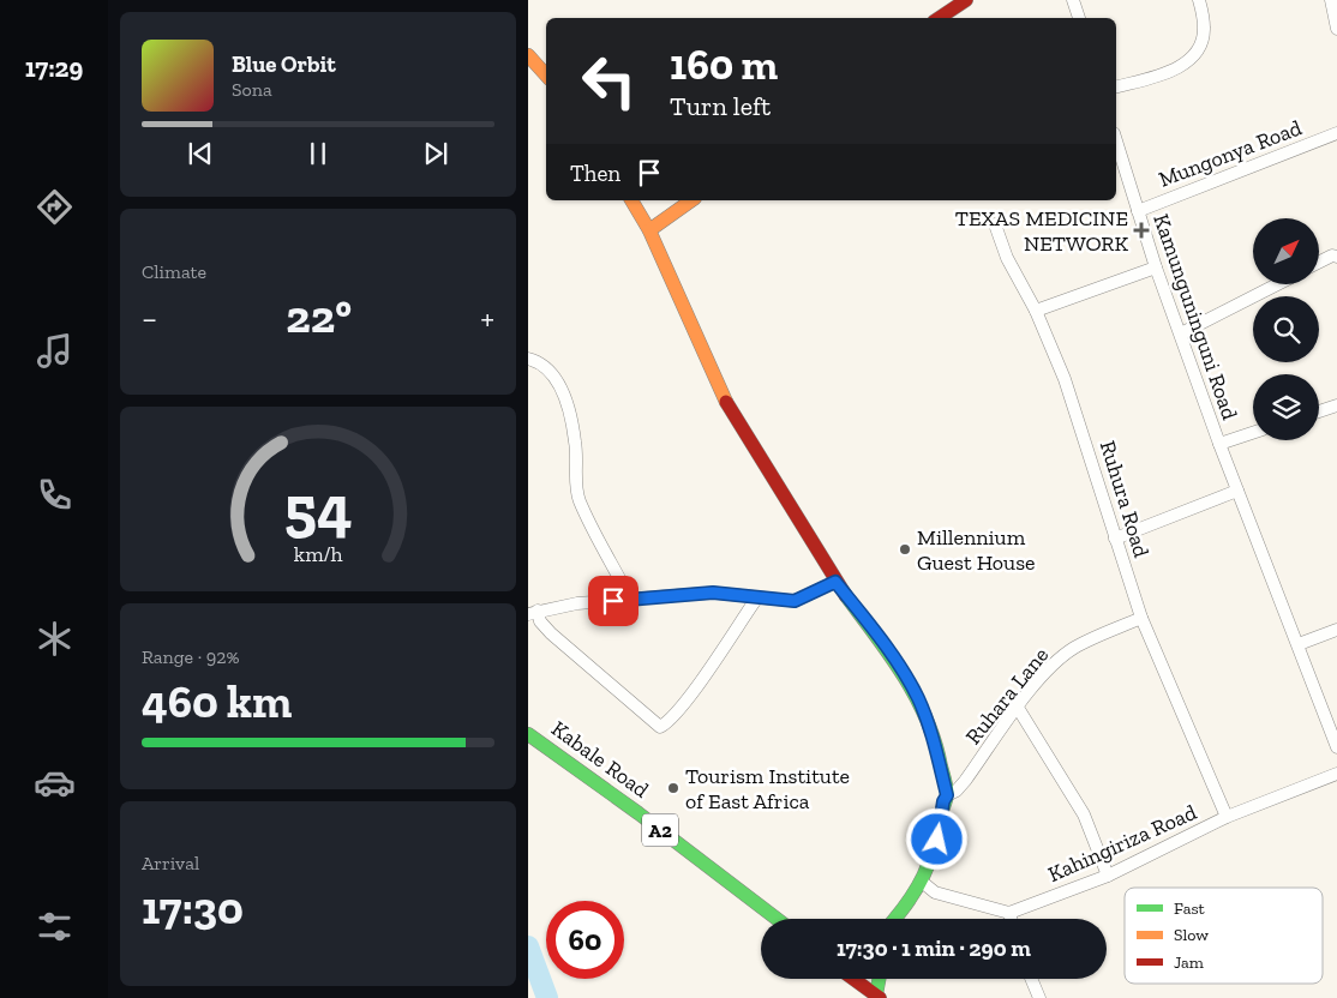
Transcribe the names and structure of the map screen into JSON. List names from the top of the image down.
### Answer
{
  "streets": {
    "main road": ["Kabale Road", "A2"],
    "street": [
      "Mungonya Road",
      "Kamunguninguni Road",
      "Ruhura Road",
      "Ruhara Lane",
      "Kahingiriza Road"
    ]
  },
  "crossings": [
    ["Mungonya Road", "Kamunguninguni Road"],
    ["Ruhura Road", "Ruhara Lane"],
    ["Ruhura Road", "Kahingiriza Road"]
  ],
  "places": {
    "health": ["TEXAS MEDICINE NETWORK"],
    "other": ["Millennium Guest House", "Tourism Institute of East Africa"]
  },
  "legend": ["Fast", "Slow", "Jam"],
  "north": "top right",
  "page": {
    "tabs": "17:29",
    "turn": ["160 m", "Turn left"],
    "song": ["Blue Orbit", "Sona"],
    "then": "Then",
    "tile": [
      "Climate",
      ["Range · 92%", "460 km"],
      ["Arrival", "17:30"]
    ],
    "heat": ["−", "22°", "+"],
    "limit": "60",
    "trip": "17:30 · 1 min · 290 m",
    "gauge": ["54", "km/h"]
  }
}
